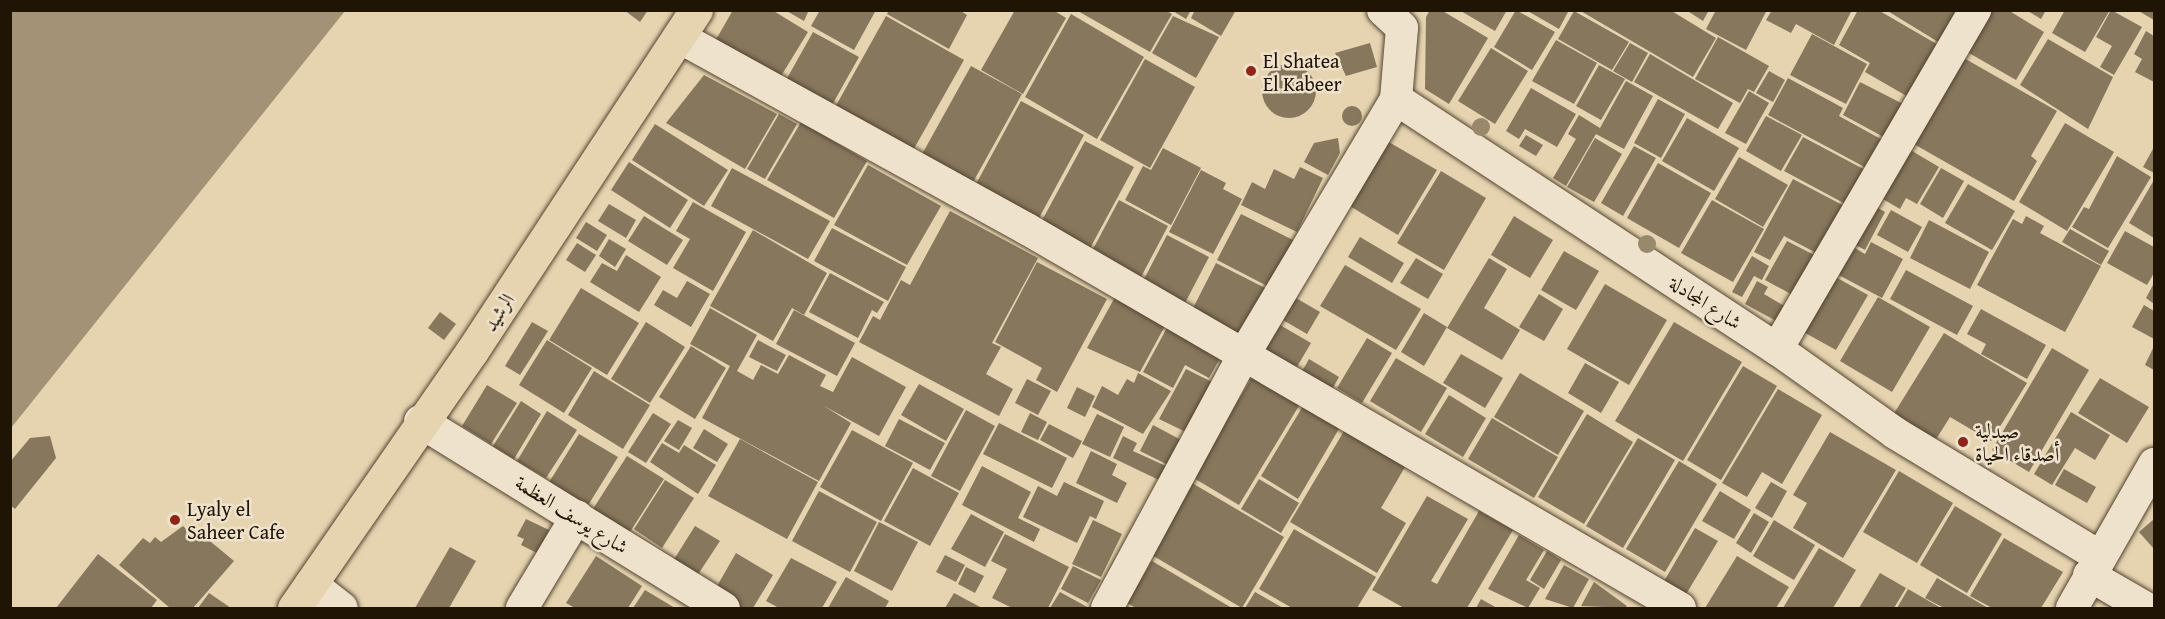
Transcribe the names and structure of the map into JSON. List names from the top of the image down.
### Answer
{
  "streets": {
    "main road": ["الرشيد"],
    "street": ["شارع المجادلة", "شارع يوسف العظمة"]
  },
  "crossings": [
    ["الرشيد", "شارع يوسف العظمة"]
  ],
  "places": ["El Shatea El Kabeer", "صيدلية أصدقاء الحياة", "Lyaly el Saheer Cafe"]
}
